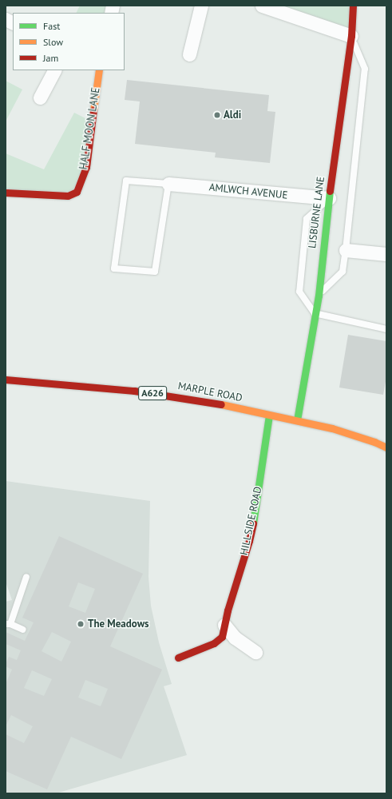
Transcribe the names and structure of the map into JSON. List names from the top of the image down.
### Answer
{
  "streets": {
    "street": [
      "HALF MOON LANE",
      "AMLWCH AVENUE",
      "LISBURNE LANE",
      "MARPLE ROAD",
      "A626",
      "HILLSIDE ROAD"
    ]
  },
  "crossings": [
    ["AMLWCH AVENUE", "LISBURNE LANE"],
    ["LISBURNE LANE", "MARPLE ROAD"],
    ["MARPLE ROAD", "HILLSIDE ROAD"]
  ],
  "places": ["Aldi", "The Meadows"],
  "legend": ["Fast", "Slow", "Jam"]
}
